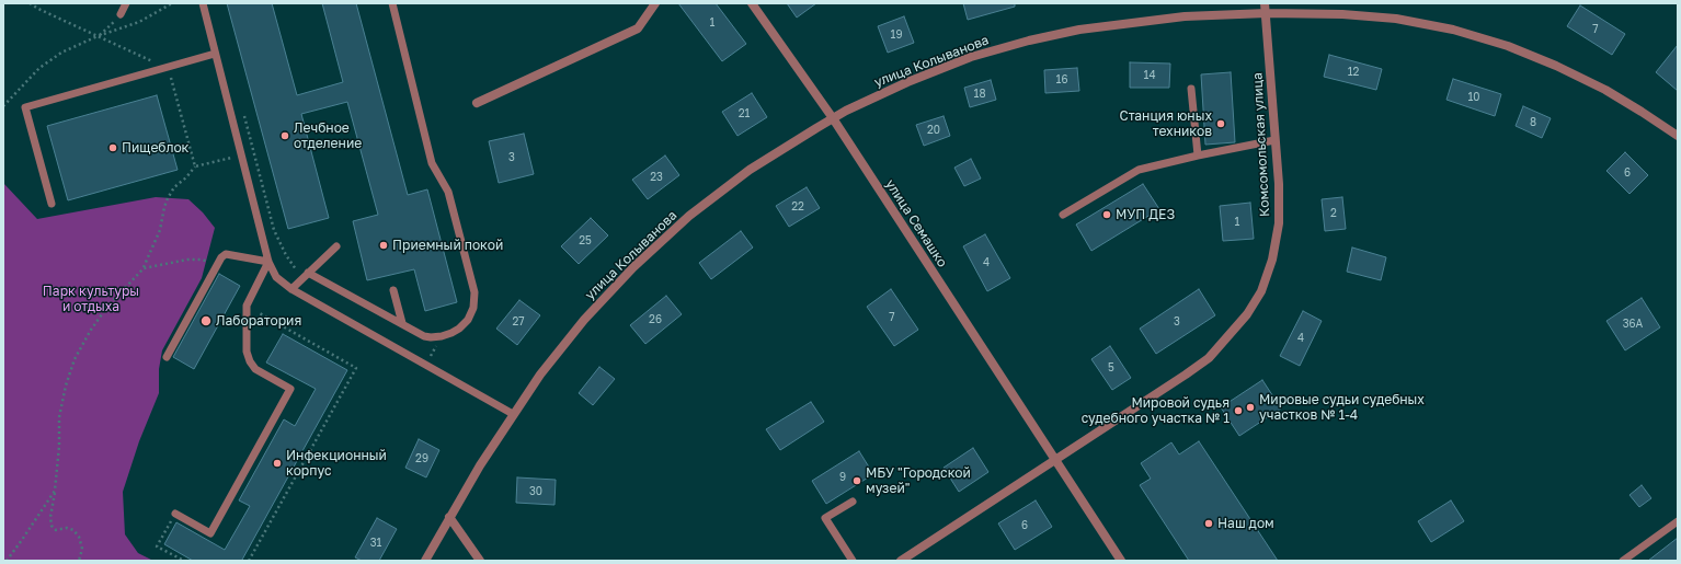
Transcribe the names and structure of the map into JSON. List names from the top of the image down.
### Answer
{
  "streets": {
    "street": ["улица Колыванова", "Комсомольская улица", "улица Семашко"]
  },
  "crossings": [
    ["улица Колыванова", "Комсомольская улица"],
    ["улица Колыванова", "улица Семашко"],
    ["Комсомольская улица", "улица Семашко"]
  ],
  "parks": ["Парк культуры и отдыха"],
  "places": [
    "Станция юных техников",
    "Лечбное отделение",
    "Пищеблок",
    "МУП ДЕЗ",
    "Приемный покой",
    "Лаборатория",
    "Мировые судьи судебных участков № 1-4",
    "Мировой судья судебного участка № 1",
    "Инфекционный корпус",
    "МБУ \"Городской музей\"",
    "Наш дом"
  ],
  "house_numbers": [
    "1",
    "7",
    "19",
    "12",
    "14",
    "16",
    "18",
    "10",
    "21",
    "8",
    "20",
    "3",
    "6",
    "23",
    "22",
    "2",
    "1",
    "25",
    "4",
    "7",
    "26",
    "27",
    "3",
    "36А",
    "4",
    "5",
    "29",
    "9",
    "30",
    "6",
    "31"
  ]
}
